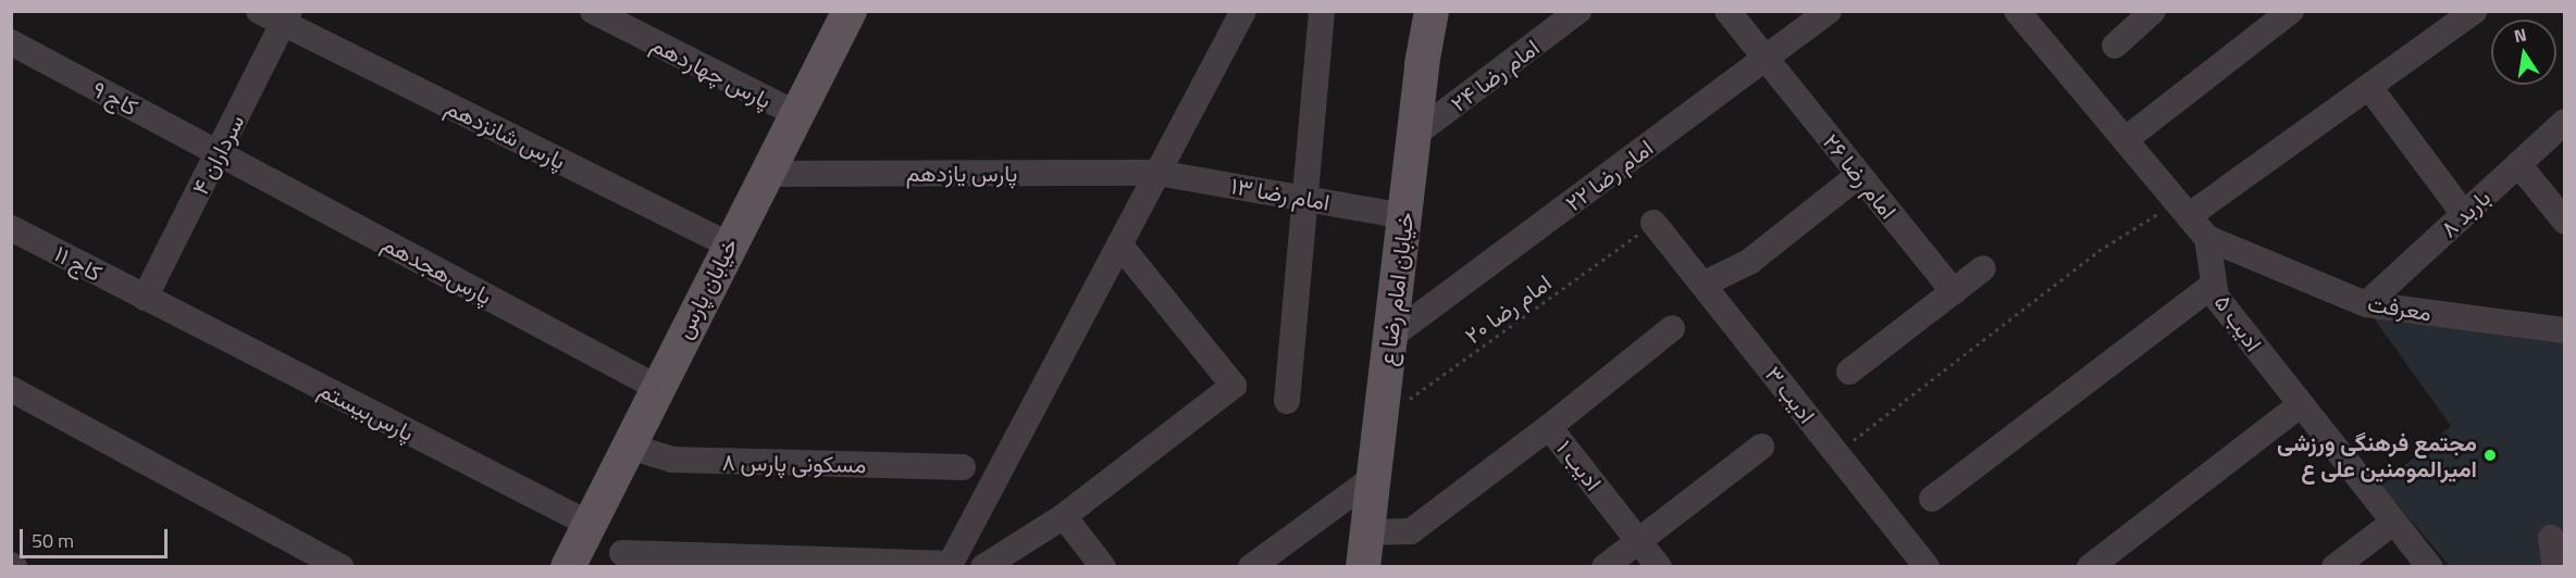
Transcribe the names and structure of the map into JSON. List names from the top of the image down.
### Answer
{
  "streets": {
    "main road": ["خیابان پارس", "خیابان امام رضا ع"],
    "street": [
      "پارس‌‌ چهاردهم",
      "امام رضا ۲۴",
      "کاج ۹",
      "پارس‌‌ شانزدهم",
      "سرداران ۴",
      "پارس‌‌ یازدهم",
      "امام رضا ۲۲",
      "امام رضا ۲۶",
      "امام رضا ۱۳",
      "باربد ۸",
      "کاج ۱۱",
      "پارس‌‌هجدهم",
      "معرفت",
      "ادیب ۵",
      "ادیب ۳",
      "پارس‌بیستم",
      "مسکونی پارس ۸",
      "ادیب ۱"
    ],
    "path": ["امام رضا ۲۰"]
  },
  "crossings": [
    ["پارس‌‌ چهاردهم", "خیابان پارس"],
    ["امام رضا ۲۴", "خیابان امام رضا ع"],
    ["کاج ۹", "سرداران ۴"],
    ["کاج ۹", "پارس‌‌هجدهم"],
    ["پارس‌‌ شانزدهم", "سرداران ۴"],
    ["پارس‌‌ شانزدهم", "خیابان پارس"],
    ["سرداران ۴", "کاج ۱۱"],
    ["سرداران ۴", "پارس‌‌هجدهم"],
    ["سرداران ۴", "پارس‌بیستم"],
    ["پارس‌‌ یازدهم", "امام رضا ۱۳"],
    ["پارس‌‌ یازدهم", "خیابان پارس"],
    ["امام رضا ۲۲", "امام رضا ۲۶"],
    ["امام رضا ۲۲", "خیابان امام رضا ع"],
    ["امام رضا ۱۳", "خیابان امام رضا ع"],
    ["باربد ۸", "معرفت"],
    ["کاج ۱۱", "پارس‌بیستم"],
    ["پارس‌‌هجدهم", "خیابان پارس"],
    ["خیابان پارس", "پارس‌بیستم"],
    ["خیابان پارس", "مسکونی پارس ۸"],
    ["خیابان امام رضا ع", "امام رضا ۲۰"],
    ["معرفت", "ادیب ۵"],
    ["امام رضا ۲۰", "ادیب ۳"]
  ],
  "places": ["مجتمع فرهنگی ورزشی امیرالمومنین علی ‌ع"],
  "scale_bar": "50 m",
  "north": "top"
}
